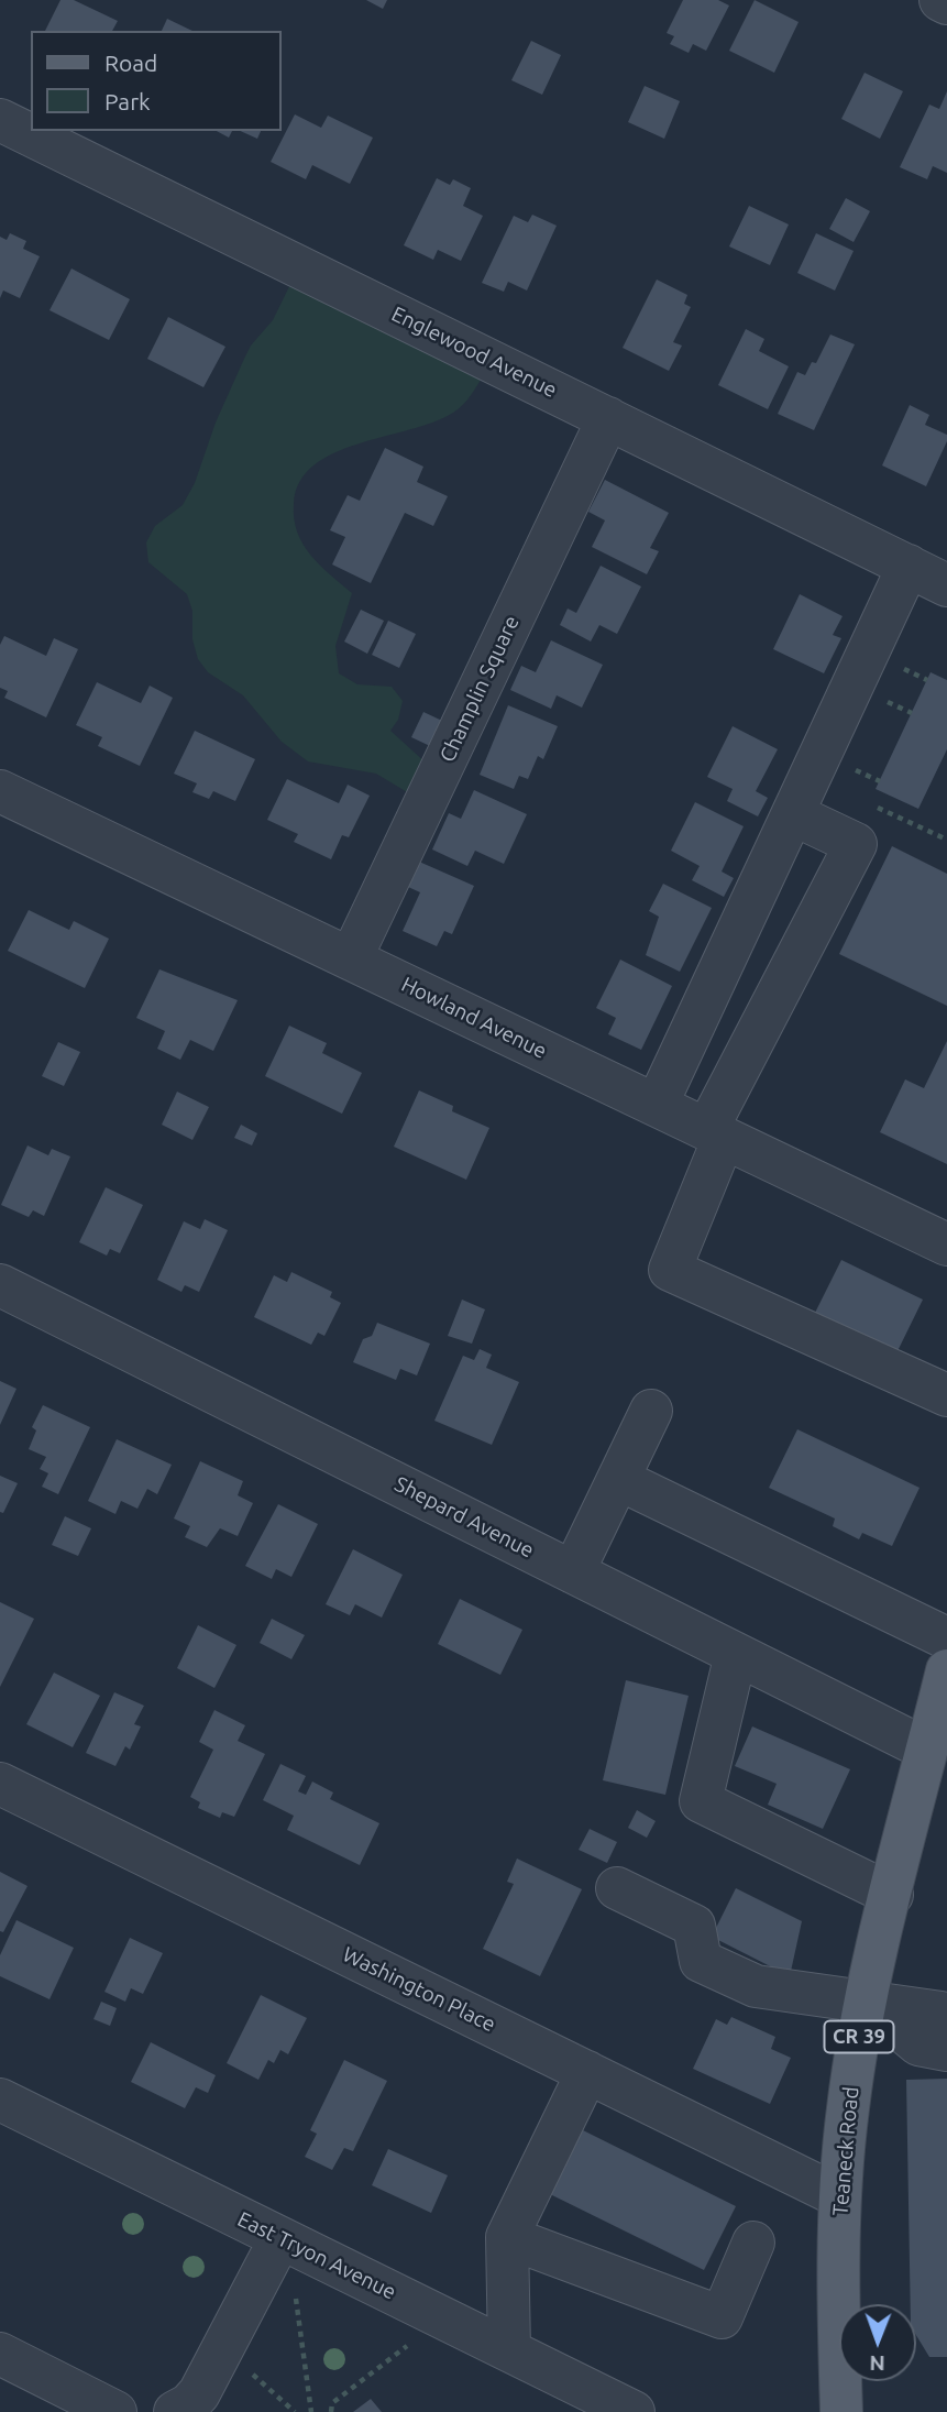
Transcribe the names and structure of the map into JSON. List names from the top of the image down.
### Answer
{
  "streets": {
    "main road": ["CR 39", "Teaneck Road"],
    "street": [
      "Englewood Avenue",
      "Champlin Square",
      "Howland Avenue",
      "Shepard Avenue",
      "Washington Place",
      "East Tryon Avenue"
    ]
  },
  "crossings": [
    ["Englewood Avenue", "Champlin Square"],
    ["Champlin Square", "Howland Avenue"],
    ["Shepard Avenue", "Teaneck Road"],
    ["Washington Place", "Teaneck Road"]
  ],
  "legend": ["Road", "Park"],
  "north": "bottom"
}
